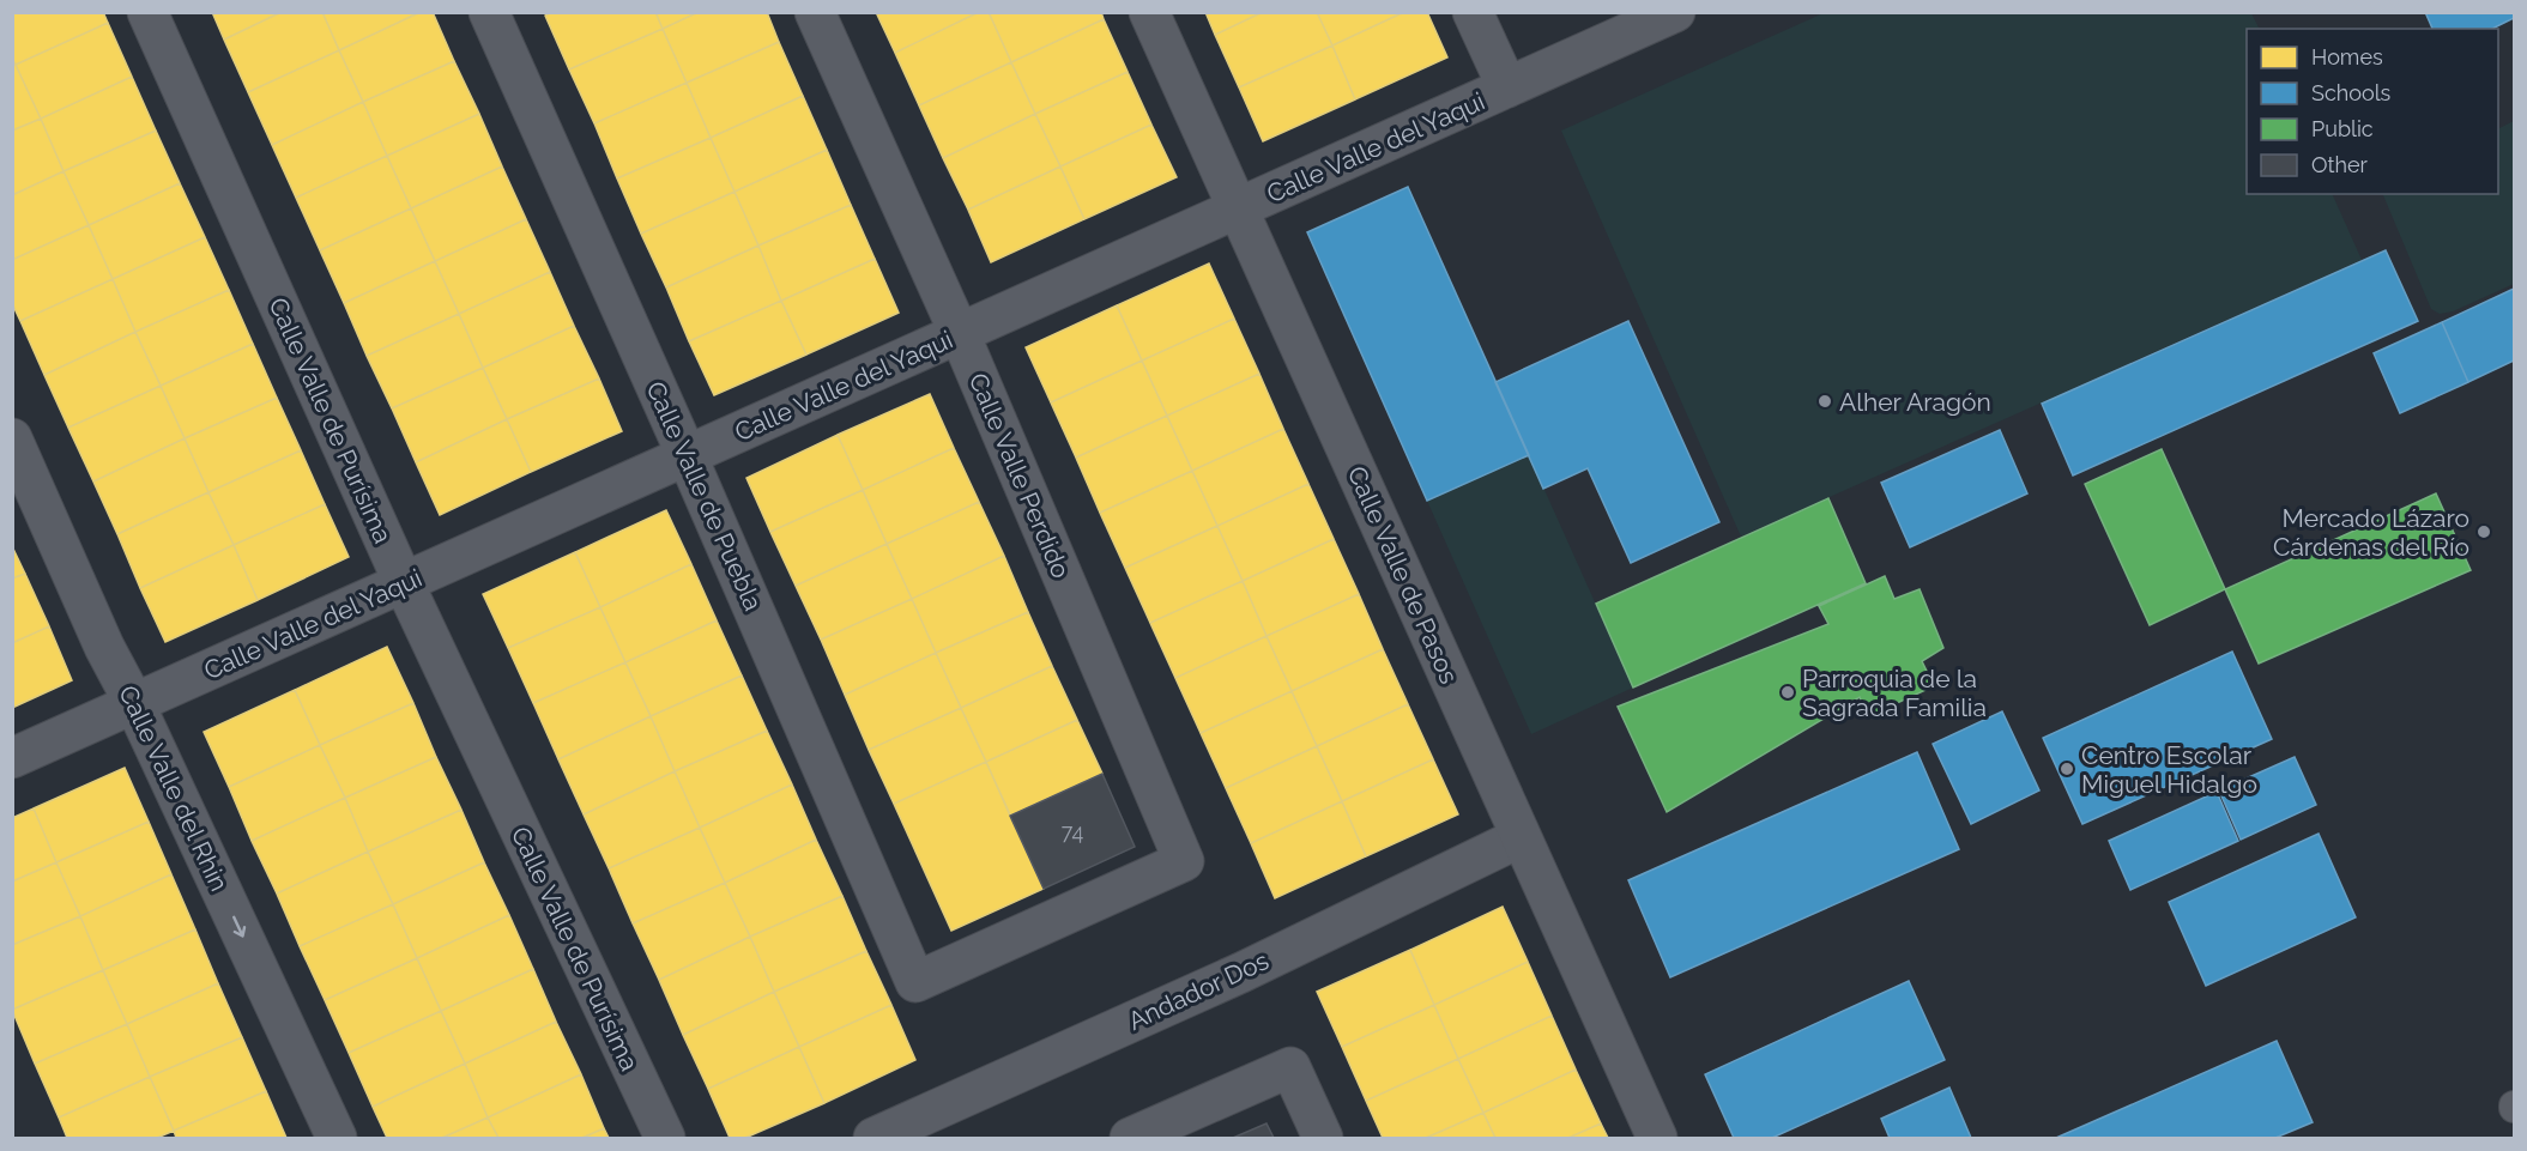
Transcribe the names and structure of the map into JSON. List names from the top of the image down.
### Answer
{
  "streets": {
    "street": [
      "Calle Valle del Yaqui",
      "Calle Valle de Purísima",
      "Calle Valle Perdido",
      "Calle Valle de Puebla",
      "Calle Valle de Pasos",
      "Calle Valle del Rhin",
      "Andador Dos"
    ]
  },
  "crossings": [
    ["Calle Valle del Yaqui", "Calle Valle de Purísima"],
    ["Calle Valle del Yaqui", "Calle Valle Perdido"],
    ["Calle Valle del Yaqui", "Calle Valle de Puebla"],
    ["Calle Valle del Yaqui", "Calle Valle de Pasos"],
    ["Calle Valle del Yaqui", "Calle Valle del Rhin"],
    ["Calle Valle Perdido", "Calle Valle de Puebla"],
    ["Calle Valle de Pasos", "Andador Dos"]
  ],
  "one_way": ["Calle Valle del Rhin"],
  "places": [
    "Alher Aragón",
    "Mercado Lázaro Cárdenas del Río",
    "Parroquia de la Sagrada Familia",
    "Centro Escolar Miguel Hidalgo"
  ],
  "house_numbers": ["74"],
  "legend": [
    "Homes",
    "Schools",
    "Public",
    "Other"
  ]
}
